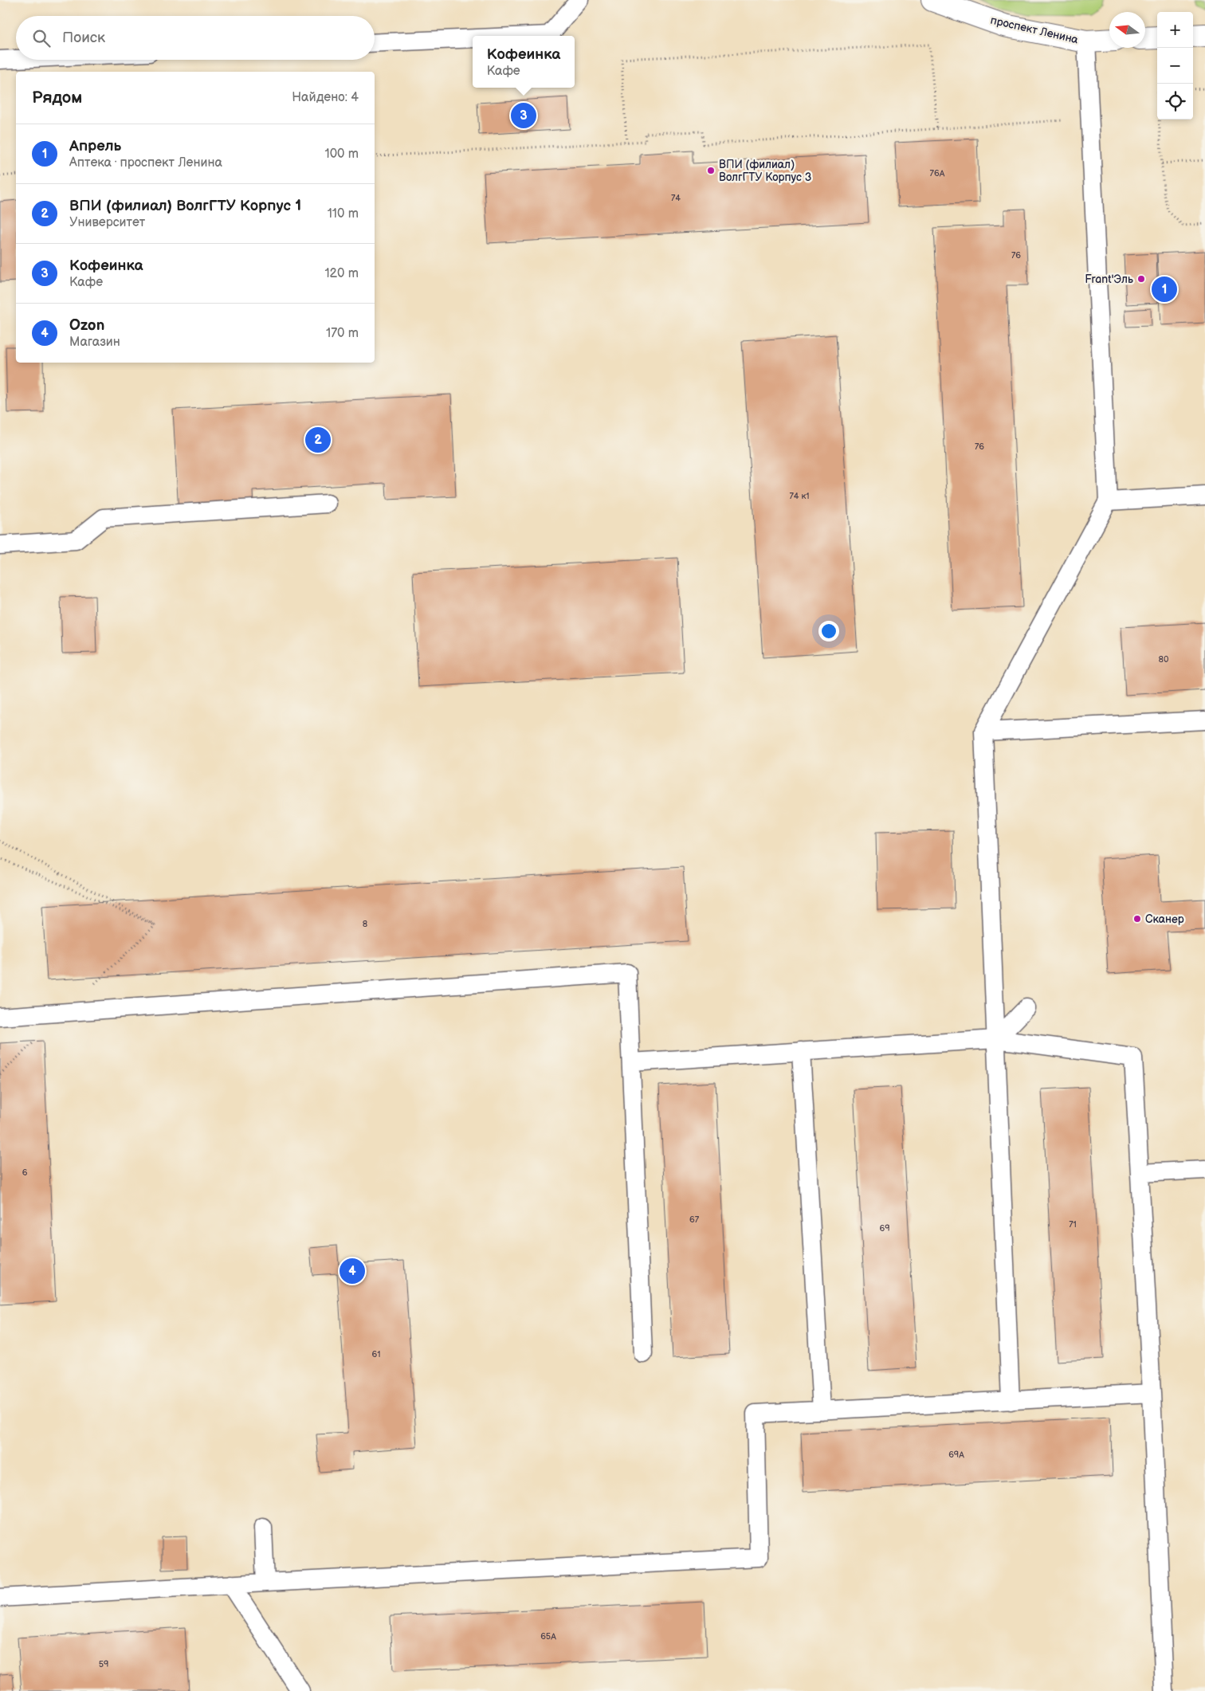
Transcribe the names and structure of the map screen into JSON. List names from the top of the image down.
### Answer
{
  "streets": {
    "main road": ["проспект Ленина"]
  },
  "places": ["ВПИ (филиал) ВолгГТУ Корпус 3", "Frant'Эль", "Сканер"],
  "house_numbers": [
    "76А",
    "74",
    "76",
    "76",
    "74 к1",
    "80",
    "8",
    "6",
    "67",
    "71",
    "69",
    "61",
    "69А",
    "65А",
    "59"
  ],
  "north": "left",
  "page": {
    "map_buttons": ["+", "−"],
    "search": "Поиск",
    "popup": ["Кофеинка", "Кафе"],
    "heading": ["Рядом", "Найдено: 4"],
    "pins": [
      "3",
      "1",
      "2",
      "4"
    ],
    "list": [
      {
        "mark": "1",
        "name": "Апрель",
        "note": "Аптека · проспект Ленина",
        "value": "100 m"
      },
      {
        "mark": "2",
        "name": "ВПИ (филиал) ВолгГТУ Корпус 1",
        "note": "Университет",
        "value": "110 m"
      },
      {
        "mark": "3",
        "name": "Кофеинка",
        "note": "Кафе",
        "value": "120 m"
      },
      {
        "mark": "4",
        "name": "Ozon",
        "note": "Магазин",
        "value": "170 m"
      }
    ]
  }
}
